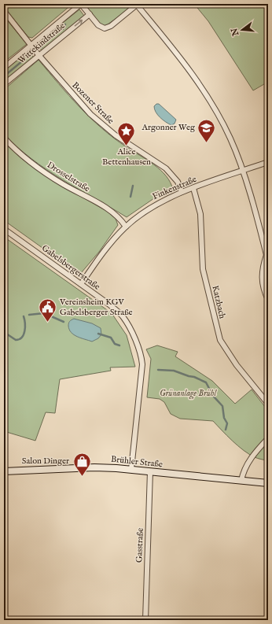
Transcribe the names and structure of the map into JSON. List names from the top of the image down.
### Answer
{
  "streets": {
    "main road": ["Brühler Straße"],
    "street": [
      "Wittekindstraße",
      "Bozener Straße",
      "Drosselstraße",
      "Finkenstraße",
      "Gabelsbergerstraße",
      "Katzbach",
      "Gasstraße"
    ]
  },
  "crossings": [
    ["Wittekindstraße", "Bozener Straße"],
    ["Bozener Straße", "Finkenstraße"],
    ["Drosselstraße", "Finkenstraße"],
    ["Finkenstraße", "Gabelsbergerstraße"],
    ["Finkenstraße", "Katzbach"],
    ["Gabelsbergerstraße", "Brühler Straße"],
    ["Brühler Straße", "Gasstraße"]
  ],
  "parks": ["Grünanlage Brühl"],
  "places": {
    "school or university": ["Argonner Weg"],
    "place": ["Alice Bettenhausen"],
    "public building": ["Vereinsheim KGV Gabelsberger Straße"],
    "shop": ["Salon Dinger"]
  },
  "north": "left"
}
